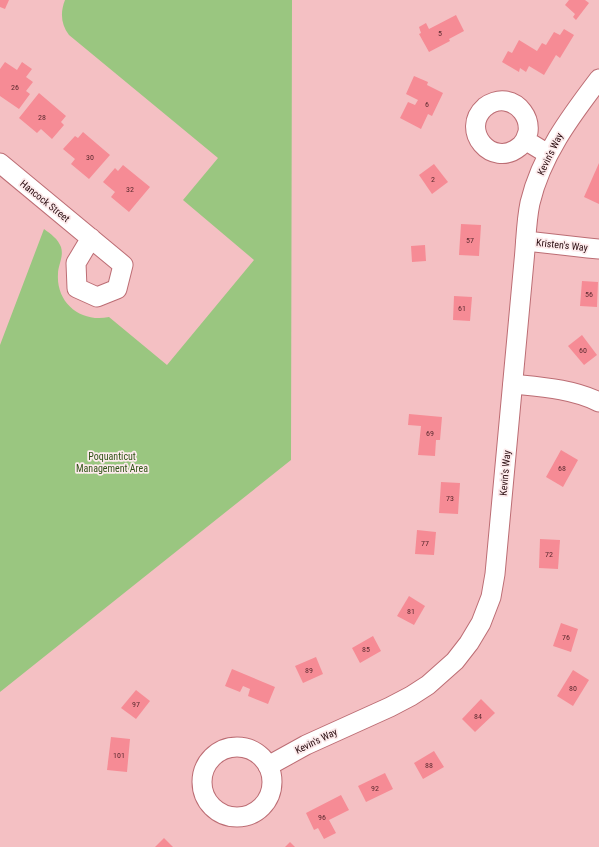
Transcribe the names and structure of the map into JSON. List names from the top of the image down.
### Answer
{
  "streets": {
    "street": ["Kevin's Way", "Hancock Street", "Kristen's Way"]
  },
  "crossings": [
    ["Kevin's Way", "Kristen's Way"]
  ],
  "parks": ["Poquanticut Management Area"],
  "house_numbers": [
    "5",
    "26",
    "6",
    "28",
    "30",
    "2",
    "32",
    "57",
    "56",
    "61",
    "60",
    "69",
    "68",
    "73",
    "77",
    "72",
    "81",
    "76",
    "85",
    "89",
    "80",
    "97",
    "84",
    "101",
    "88",
    "92",
    "96"
  ]
}
